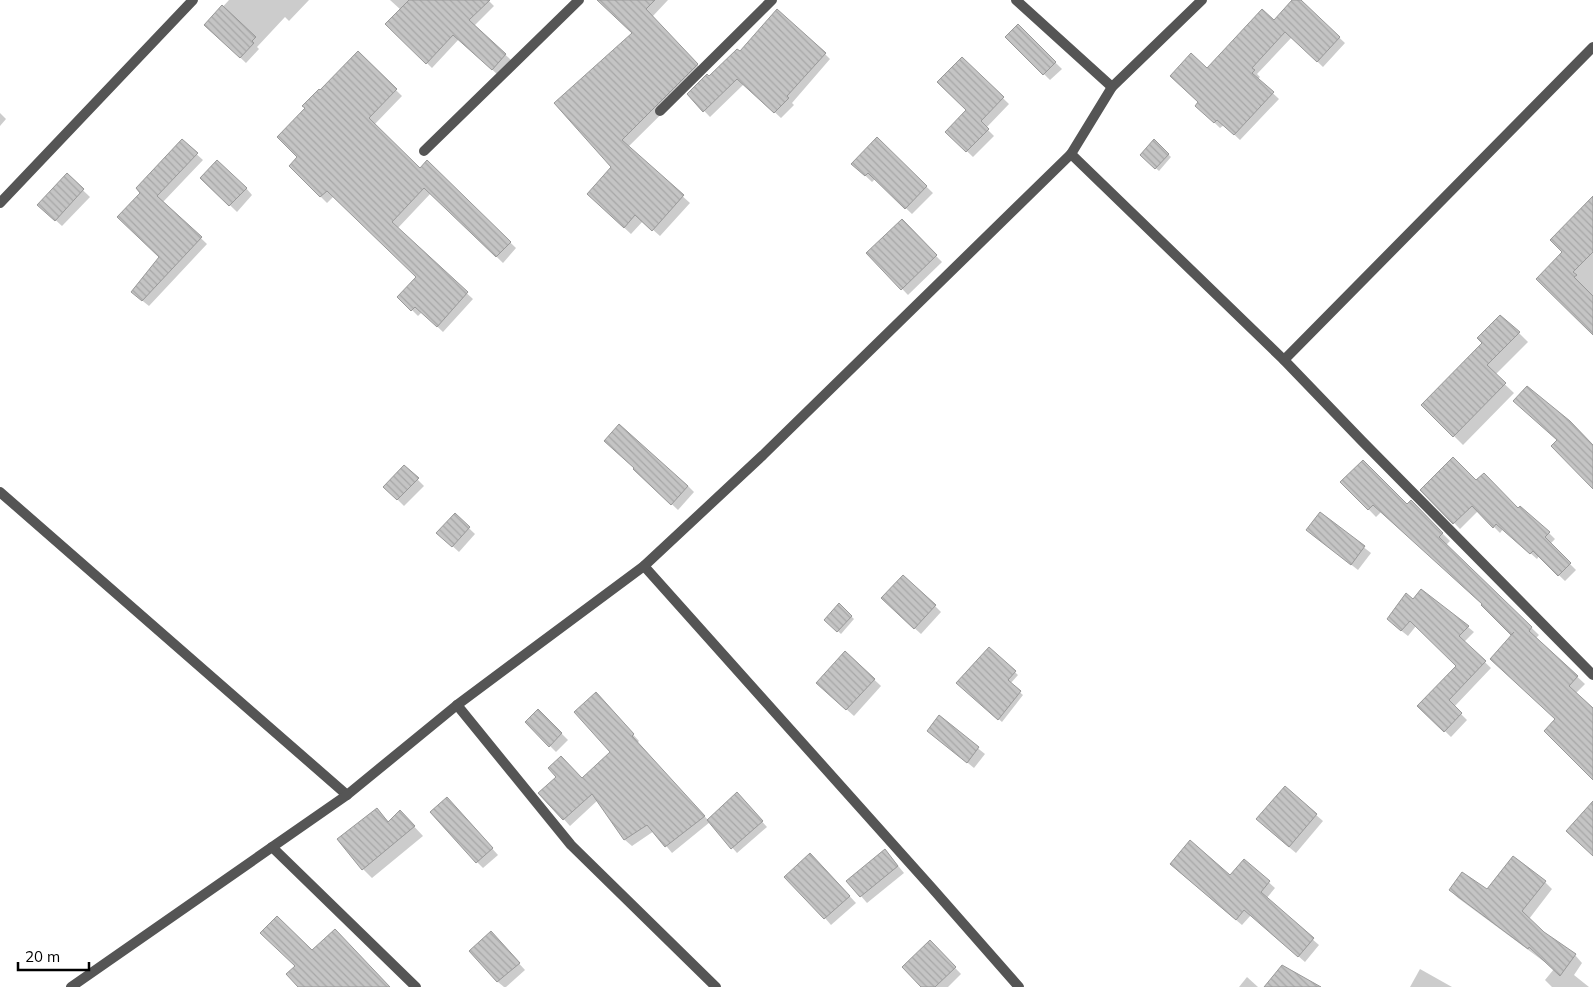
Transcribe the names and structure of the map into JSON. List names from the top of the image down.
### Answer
{
  "scale_bar": "20 m"
}
